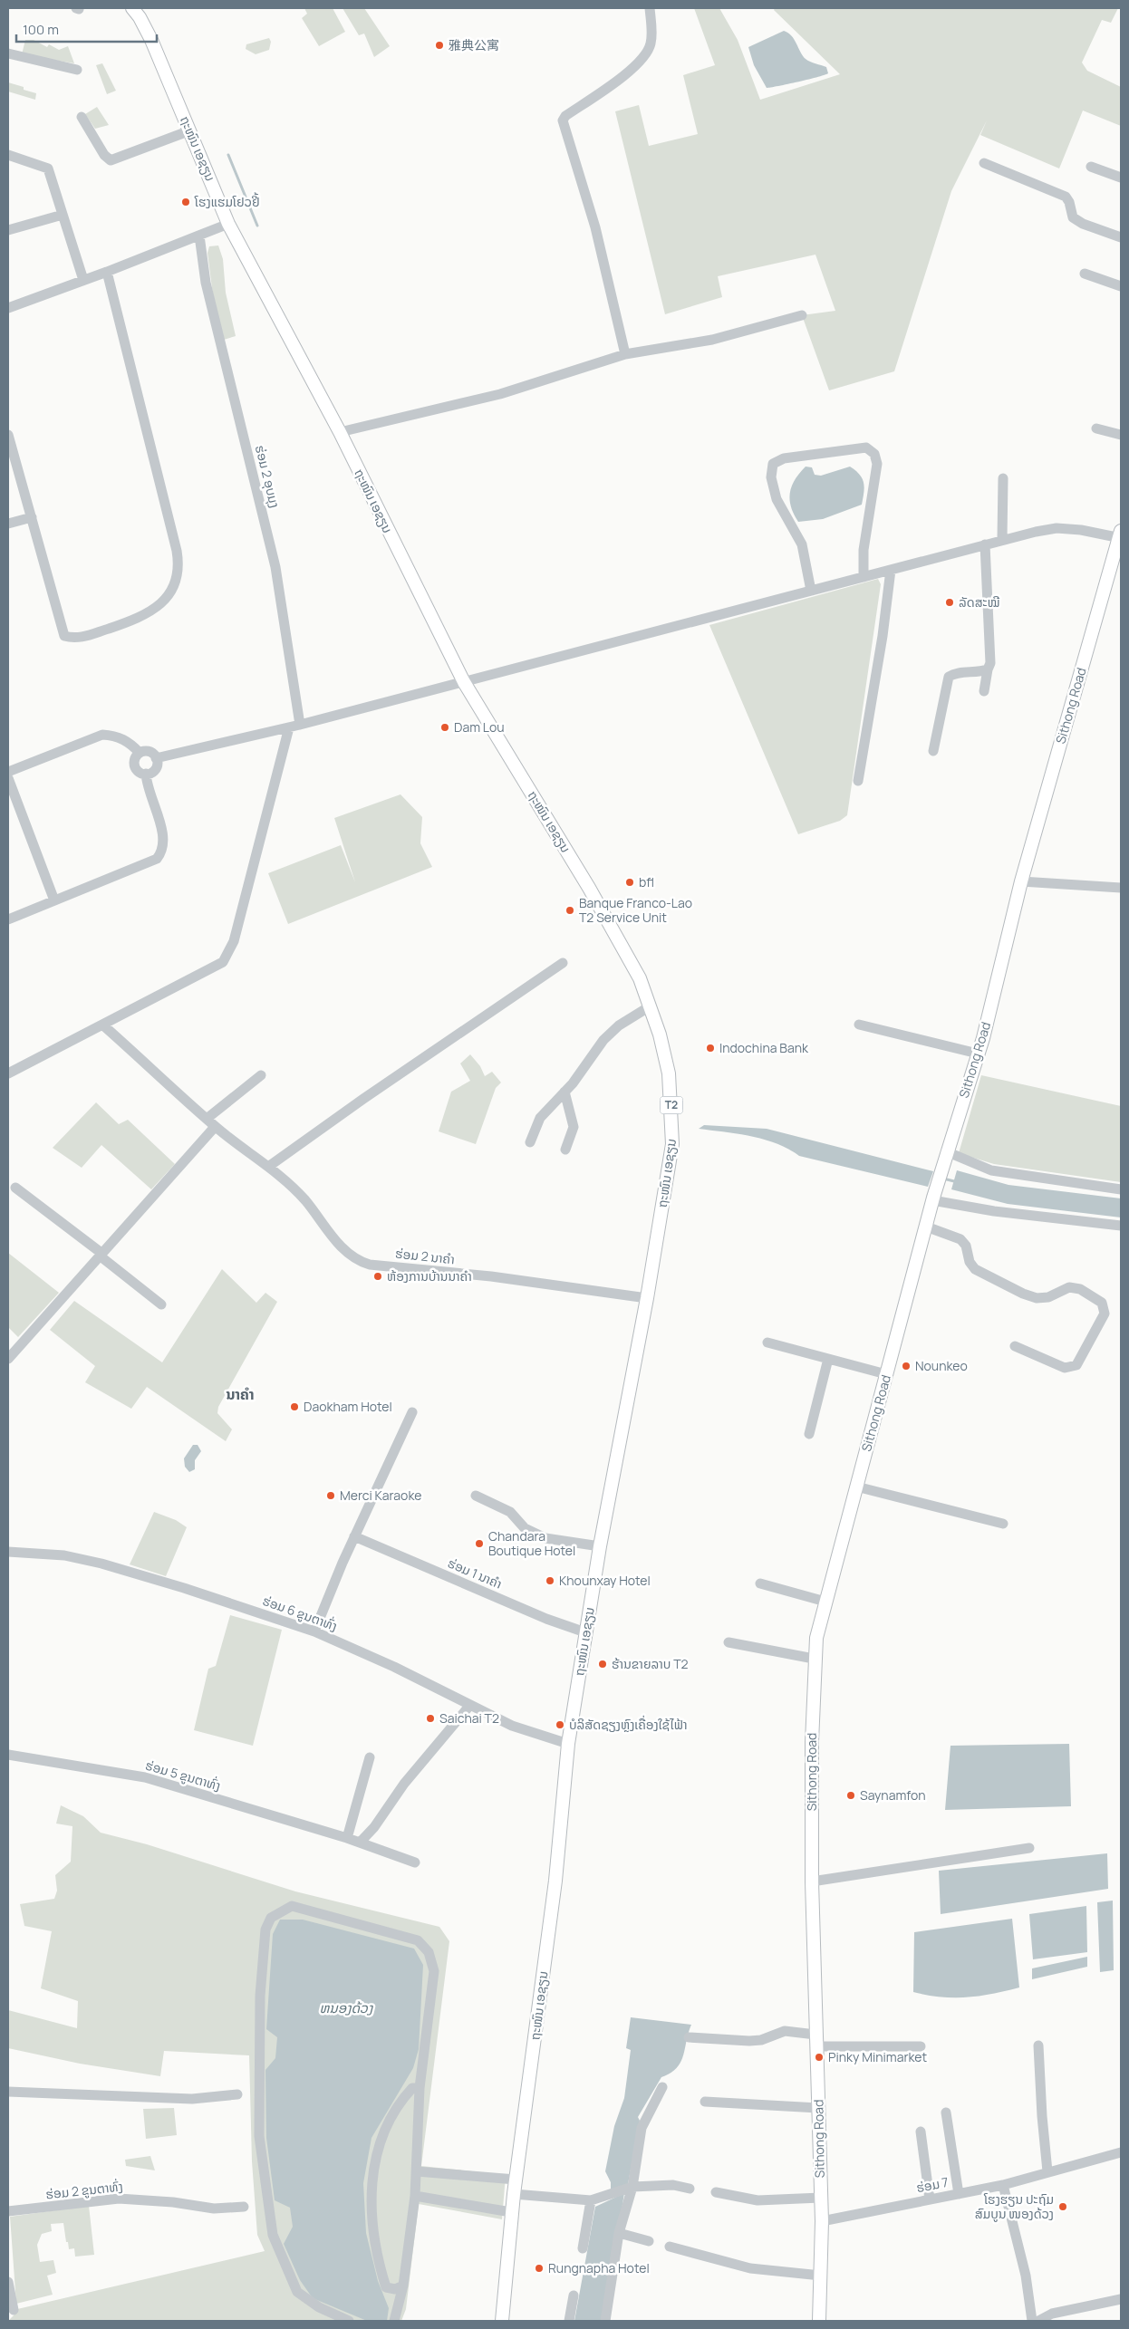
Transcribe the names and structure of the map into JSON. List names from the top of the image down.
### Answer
{
  "streets": {
    "main road": ["ຖະໜົນ ເອຊຽນ", "Sithong Road", "T2"],
    "street": [
      "ຮ່ອມ 2 ອຸບມຸງ",
      "ຮ່ອມ 2 ນາຄຳ",
      "ຮ່ອມ 1 ນາຄຳ",
      "ຮ່ອມ 6 ຂູນຕາທົ່ງ",
      "ຮ່ອມ 5 ຂູນຕາທົ່ງ",
      "ຮ່ອມ 7",
      "ຮ່ອມ 2 ຂູນຕາທົ່ງ"
    ]
  },
  "crossings": [
    ["ຖະໜົນ ເອຊຽນ", "ຮ່ອມ 2 ນາຄຳ"],
    ["ຖະໜົນ ເອຊຽນ", "ຮ່ອມ 1 ນາຄຳ"],
    ["ຖະໜົນ ເອຊຽນ", "ຮ່ອມ 6 ຂູນຕາທົ່ງ"],
    ["Sithong Road", "ຮ່ອມ 7"]
  ],
  "districts": ["ນາຄຳ"],
  "water": ["ຫນອງດ້ວງ"],
  "places": [
    "雅典公寓",
    "ໂຮງແຮມໂຢວຢີ້",
    "ລັດສະໝີ",
    "Dam Lou",
    "bfl",
    "Banque Franco-Lao T2 Service Unit",
    "Indochina Bank",
    "ຫ້ອງການບ້ານນາຄໍາ",
    "Nounkeo",
    "Daokham Hotel",
    "Merci Karaoke",
    "Chandara Boutique Hotel",
    "Khounxay Hotel",
    "ຮ້ານຂາຍລາບ T2",
    "Saichai T2",
    "ບໍລິສັດຊຽງຫຼົງເຄື່ອງໃຊ້ໄຟ້າ",
    "Saynamfon",
    "Pinky Minimarket",
    "ໂຮງຮຽນ ປະຖົມ ສົມບູນ ໜອງດ້ວງ",
    "Rungnapha Hotel"
  ],
  "scale_bar": "100 m"
}
